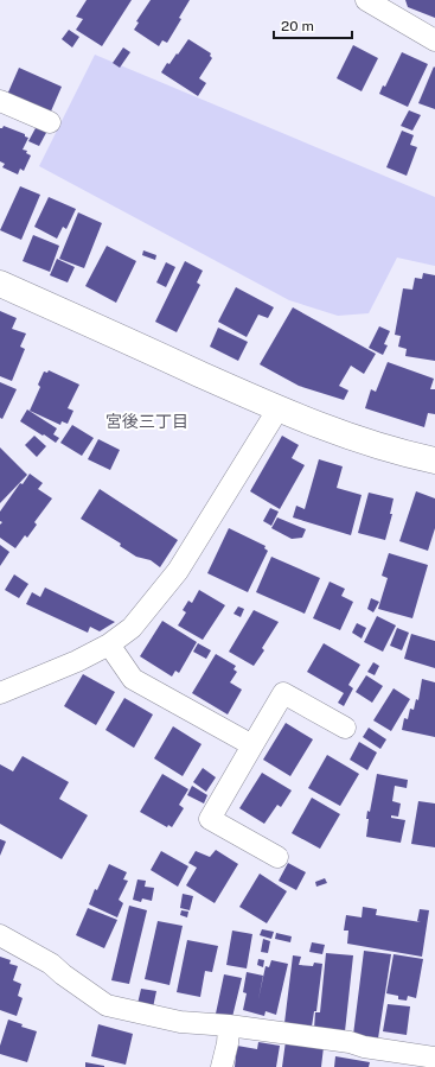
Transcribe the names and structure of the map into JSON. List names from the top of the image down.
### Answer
{
  "districts": ["宮後三丁目"],
  "scale_bar": "20 m"
}
